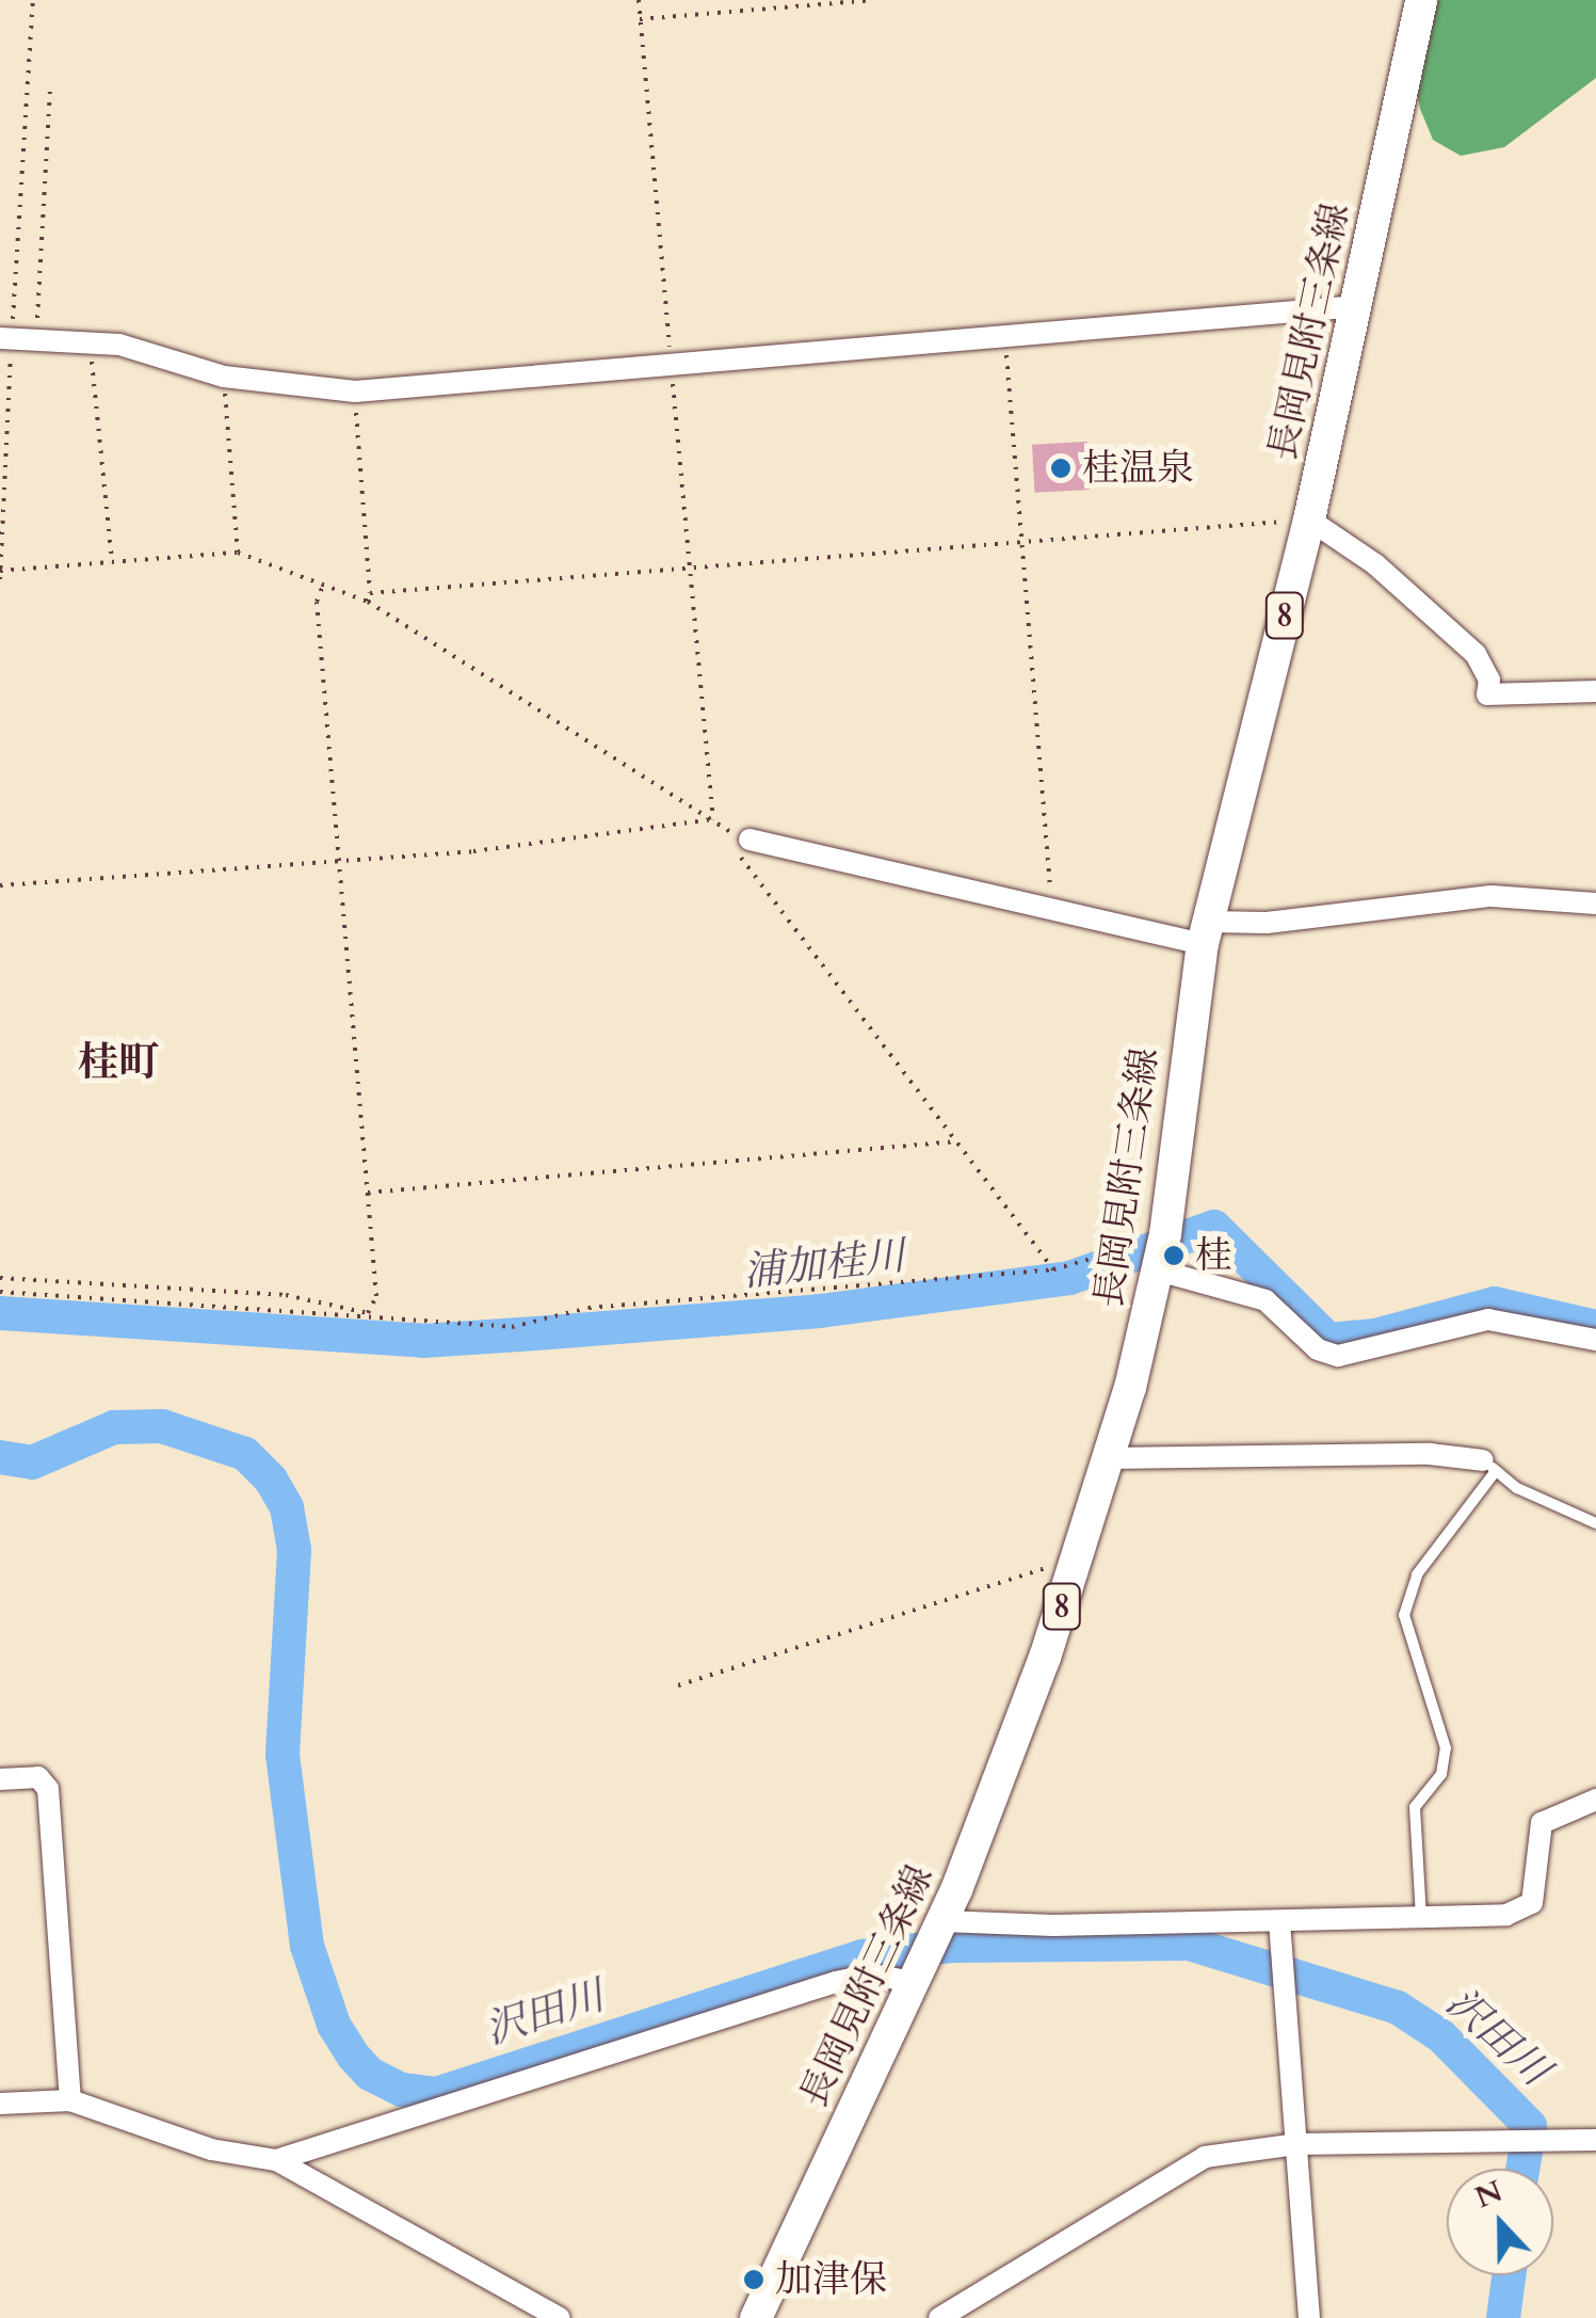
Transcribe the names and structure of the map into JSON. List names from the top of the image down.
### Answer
{
  "streets": {
    "main road": ["長岡見附三条線", "8"]
  },
  "districts": ["桂町"],
  "water": ["浦加桂川", "沢田川"],
  "places": ["桂温泉", "桂", "加津保"],
  "north": "top"
}
